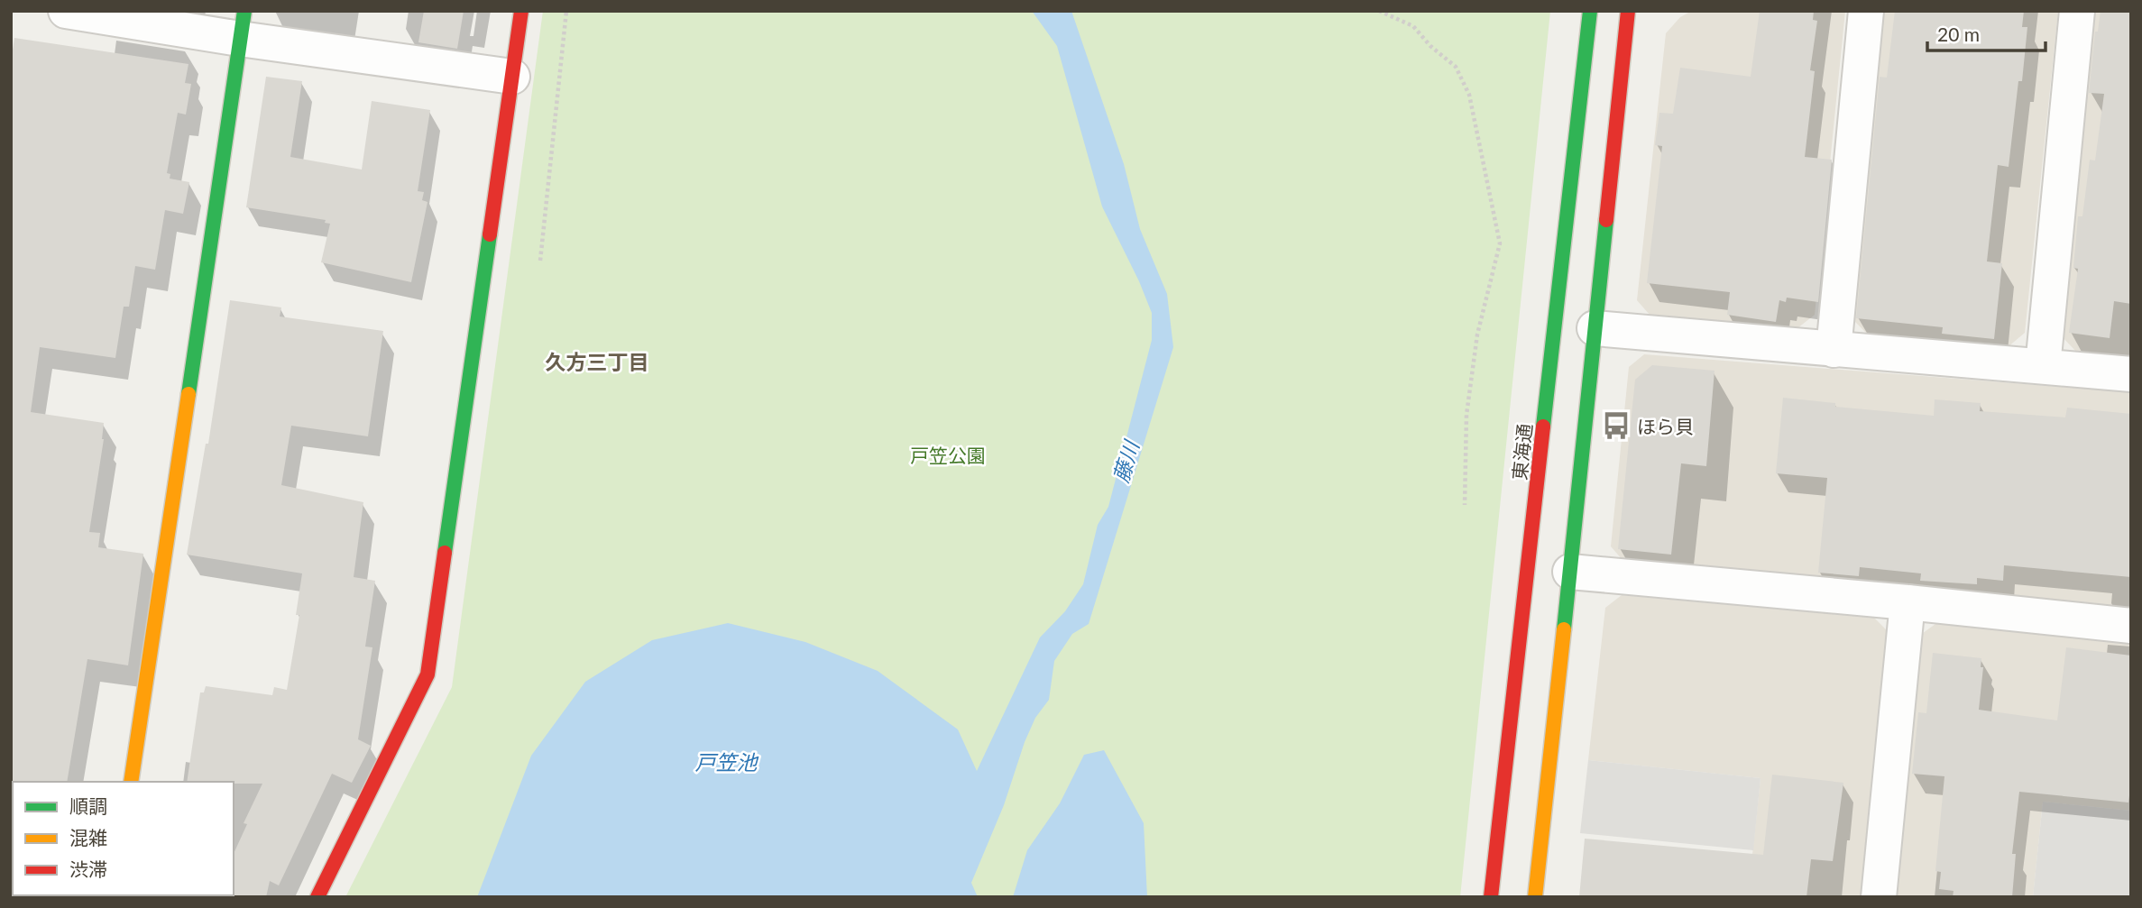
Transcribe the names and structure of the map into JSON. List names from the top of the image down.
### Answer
{
  "streets": {
    "main road": ["東海通"]
  },
  "districts": ["久方三丁目"],
  "water": ["藤川", "戸笠池"],
  "parks": ["戸笠公園"],
  "places": {
    "bus stop": ["ほら貝"]
  },
  "legend": ["順調", "混雑", "渋滞"],
  "scale_bar": "20 m"
}
